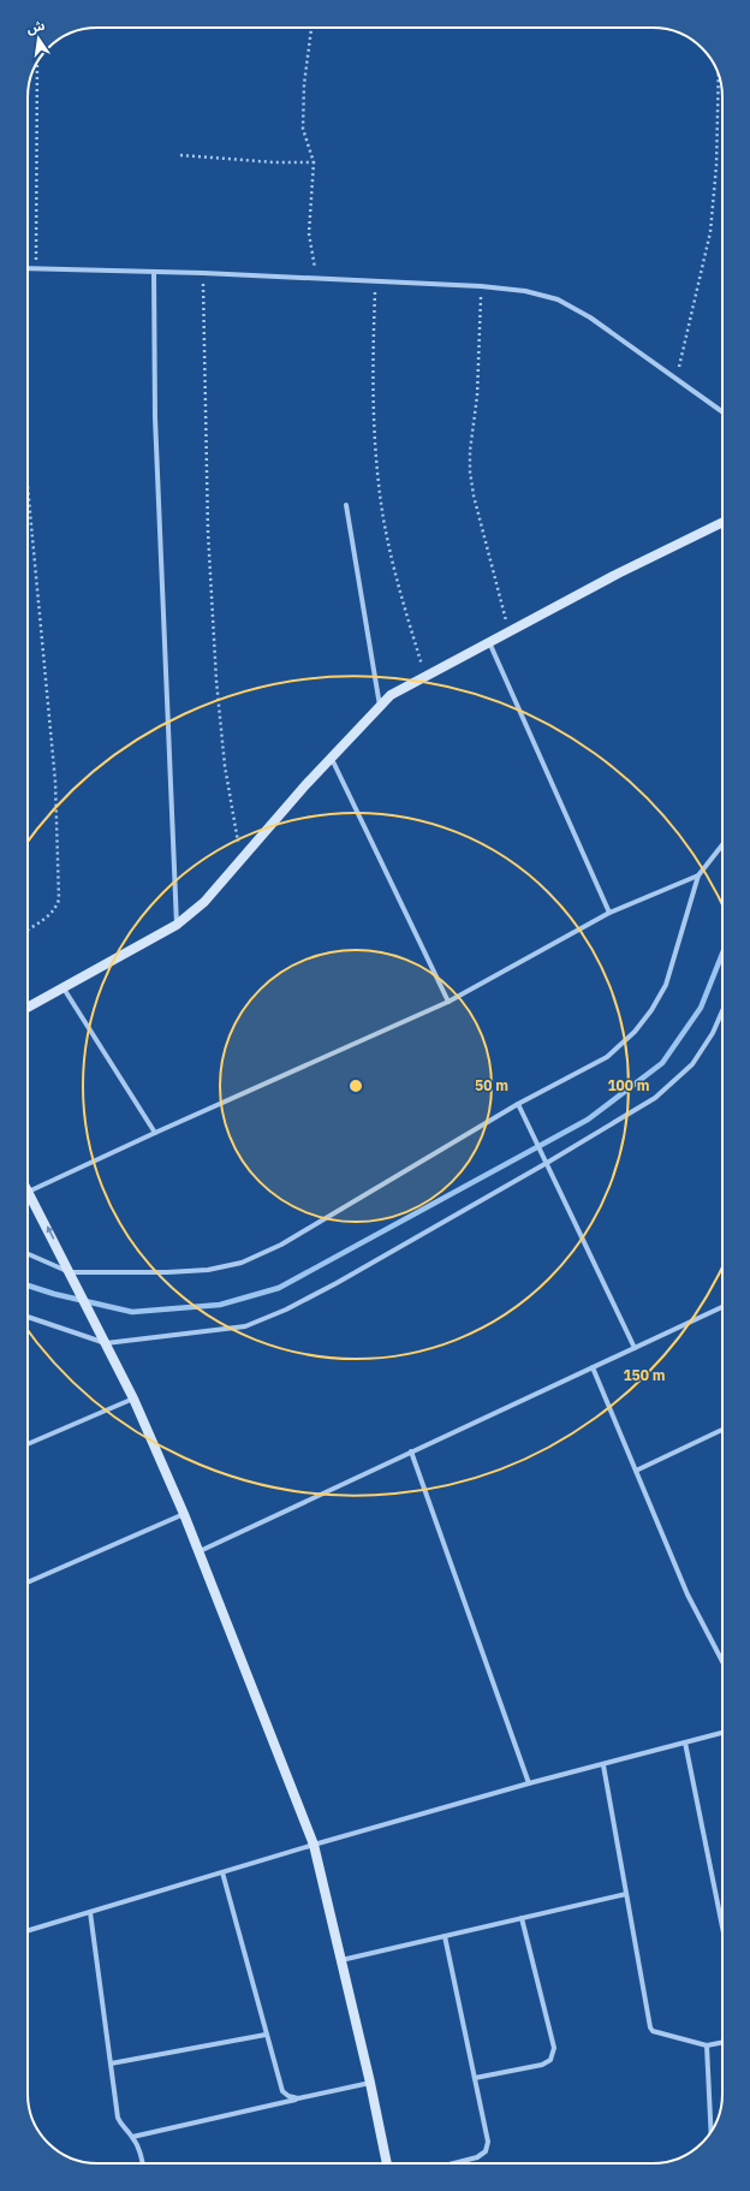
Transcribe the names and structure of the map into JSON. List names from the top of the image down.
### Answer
{
  "north": "top",
  "rings": ["50 m", "100 m", "150 m"]
}
